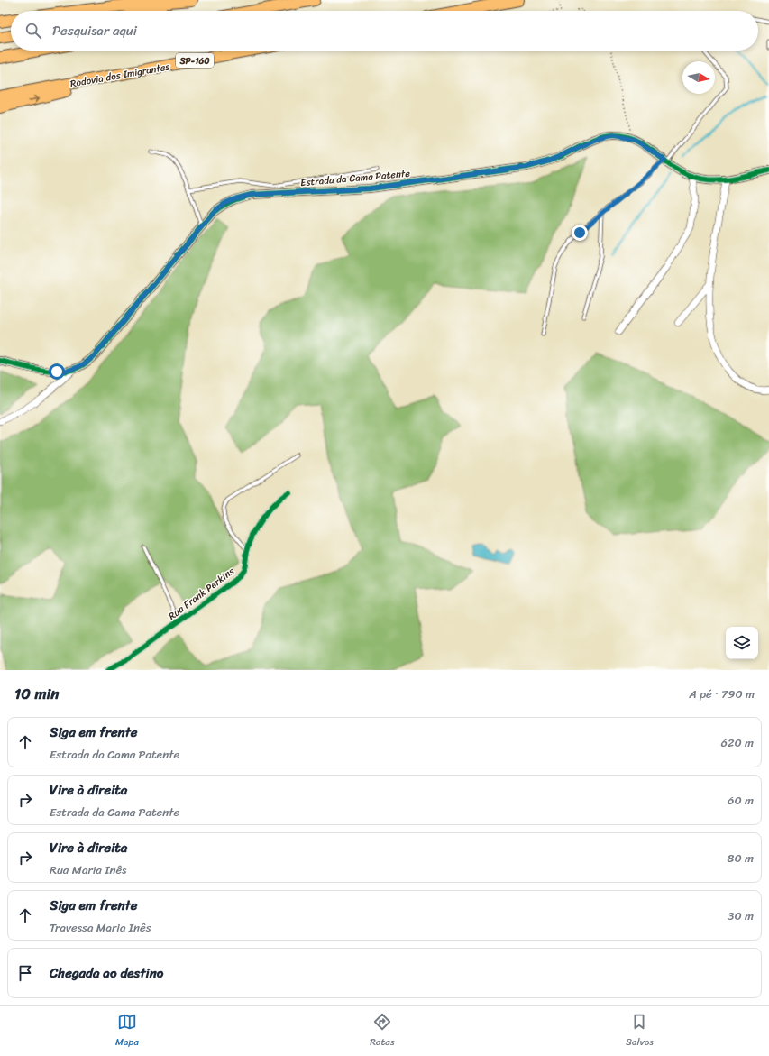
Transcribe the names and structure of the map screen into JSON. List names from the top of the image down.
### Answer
{
  "streets": {
    "highway": ["SP-160", "Rodovia dos Imigrantes"],
    "street": ["Estrada da Cama Patente", "Rua Frank Perkins"]
  },
  "north": "right",
  "page": {
    "search": "Pesquisar aqui",
    "heading": ["10 min", "A pé · 790 m"],
    "list": [
      ["Siga em frente", "Estrada da Cama Patente", "620 m"],
      ["Vire à direita", "Estrada da Cama Patente", "60 m"],
      ["Vire à direita", "Rua Maria Inês", "80 m"],
      ["Siga em frente", "Travessa Maria Inês", "30 m"],
      "Chegada ao destino"
    ],
    "nav": ["Mapa", "Rotas", "Salvos"]
  }
}
